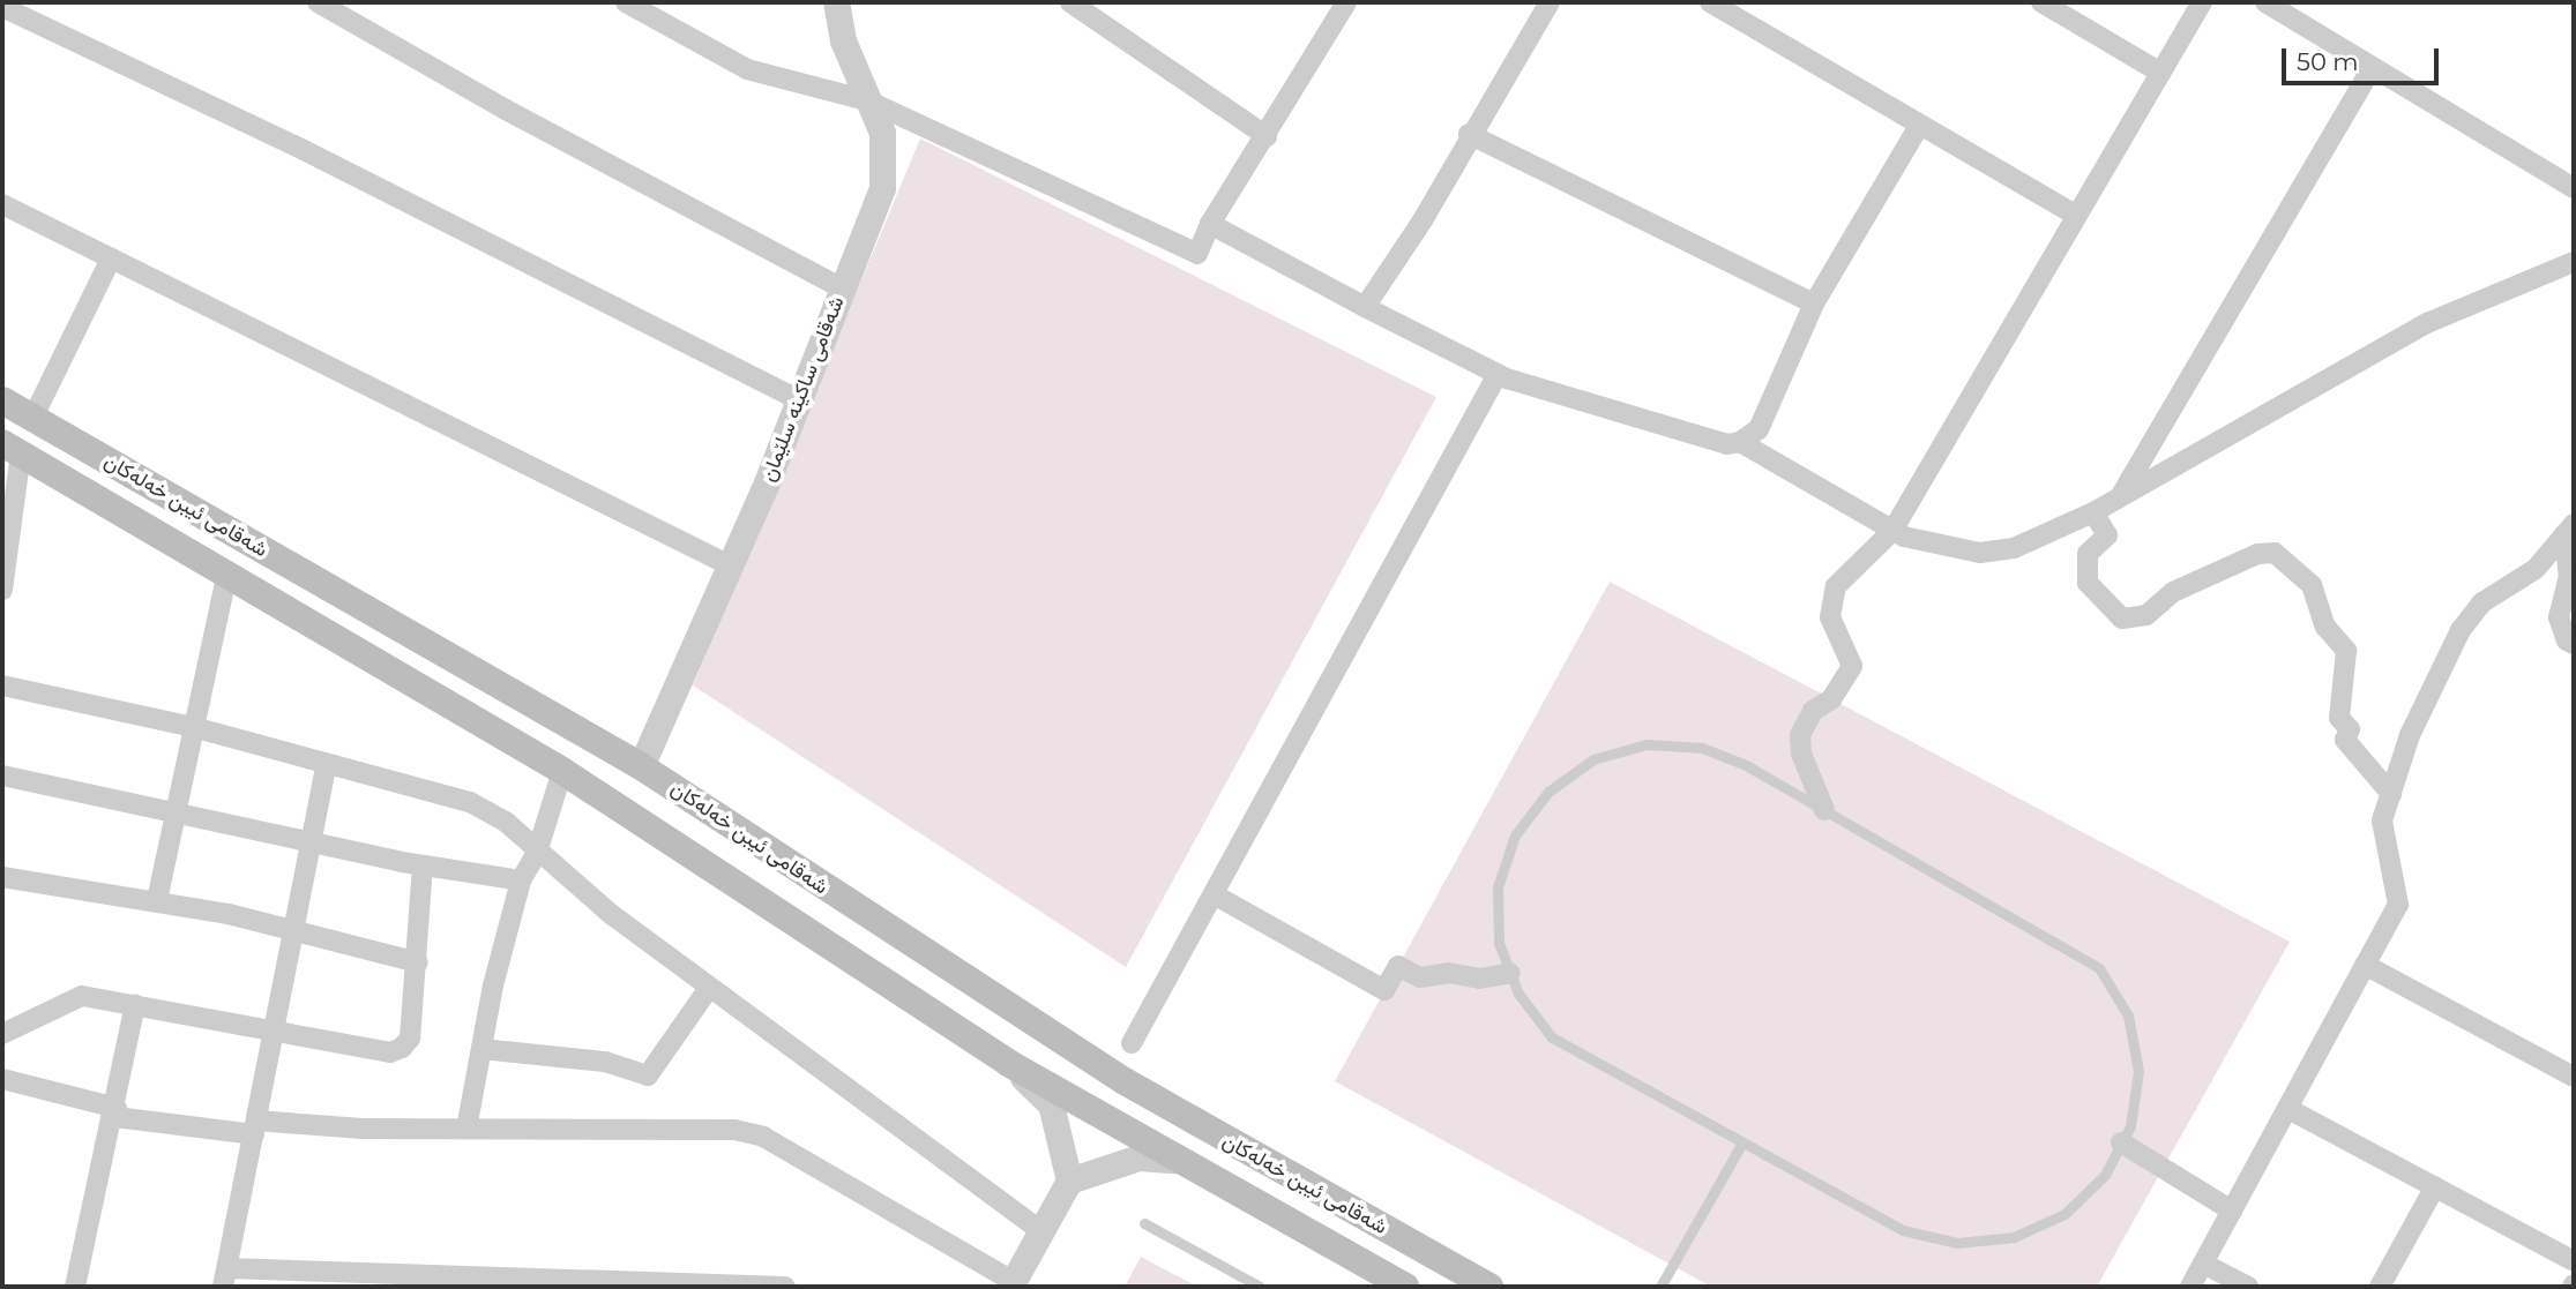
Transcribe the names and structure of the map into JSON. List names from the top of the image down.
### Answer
{
  "streets": {
    "main road": ["شەقامی ئیبن خەلەکان"],
    "street": ["شەقامی ساکینە سلێمان"]
  },
  "crossings": [
    ["شەقامی ساکینە سلێمان", "شەقامی ئیبن خەلەکان"]
  ],
  "scale_bar": "50 m"
}
